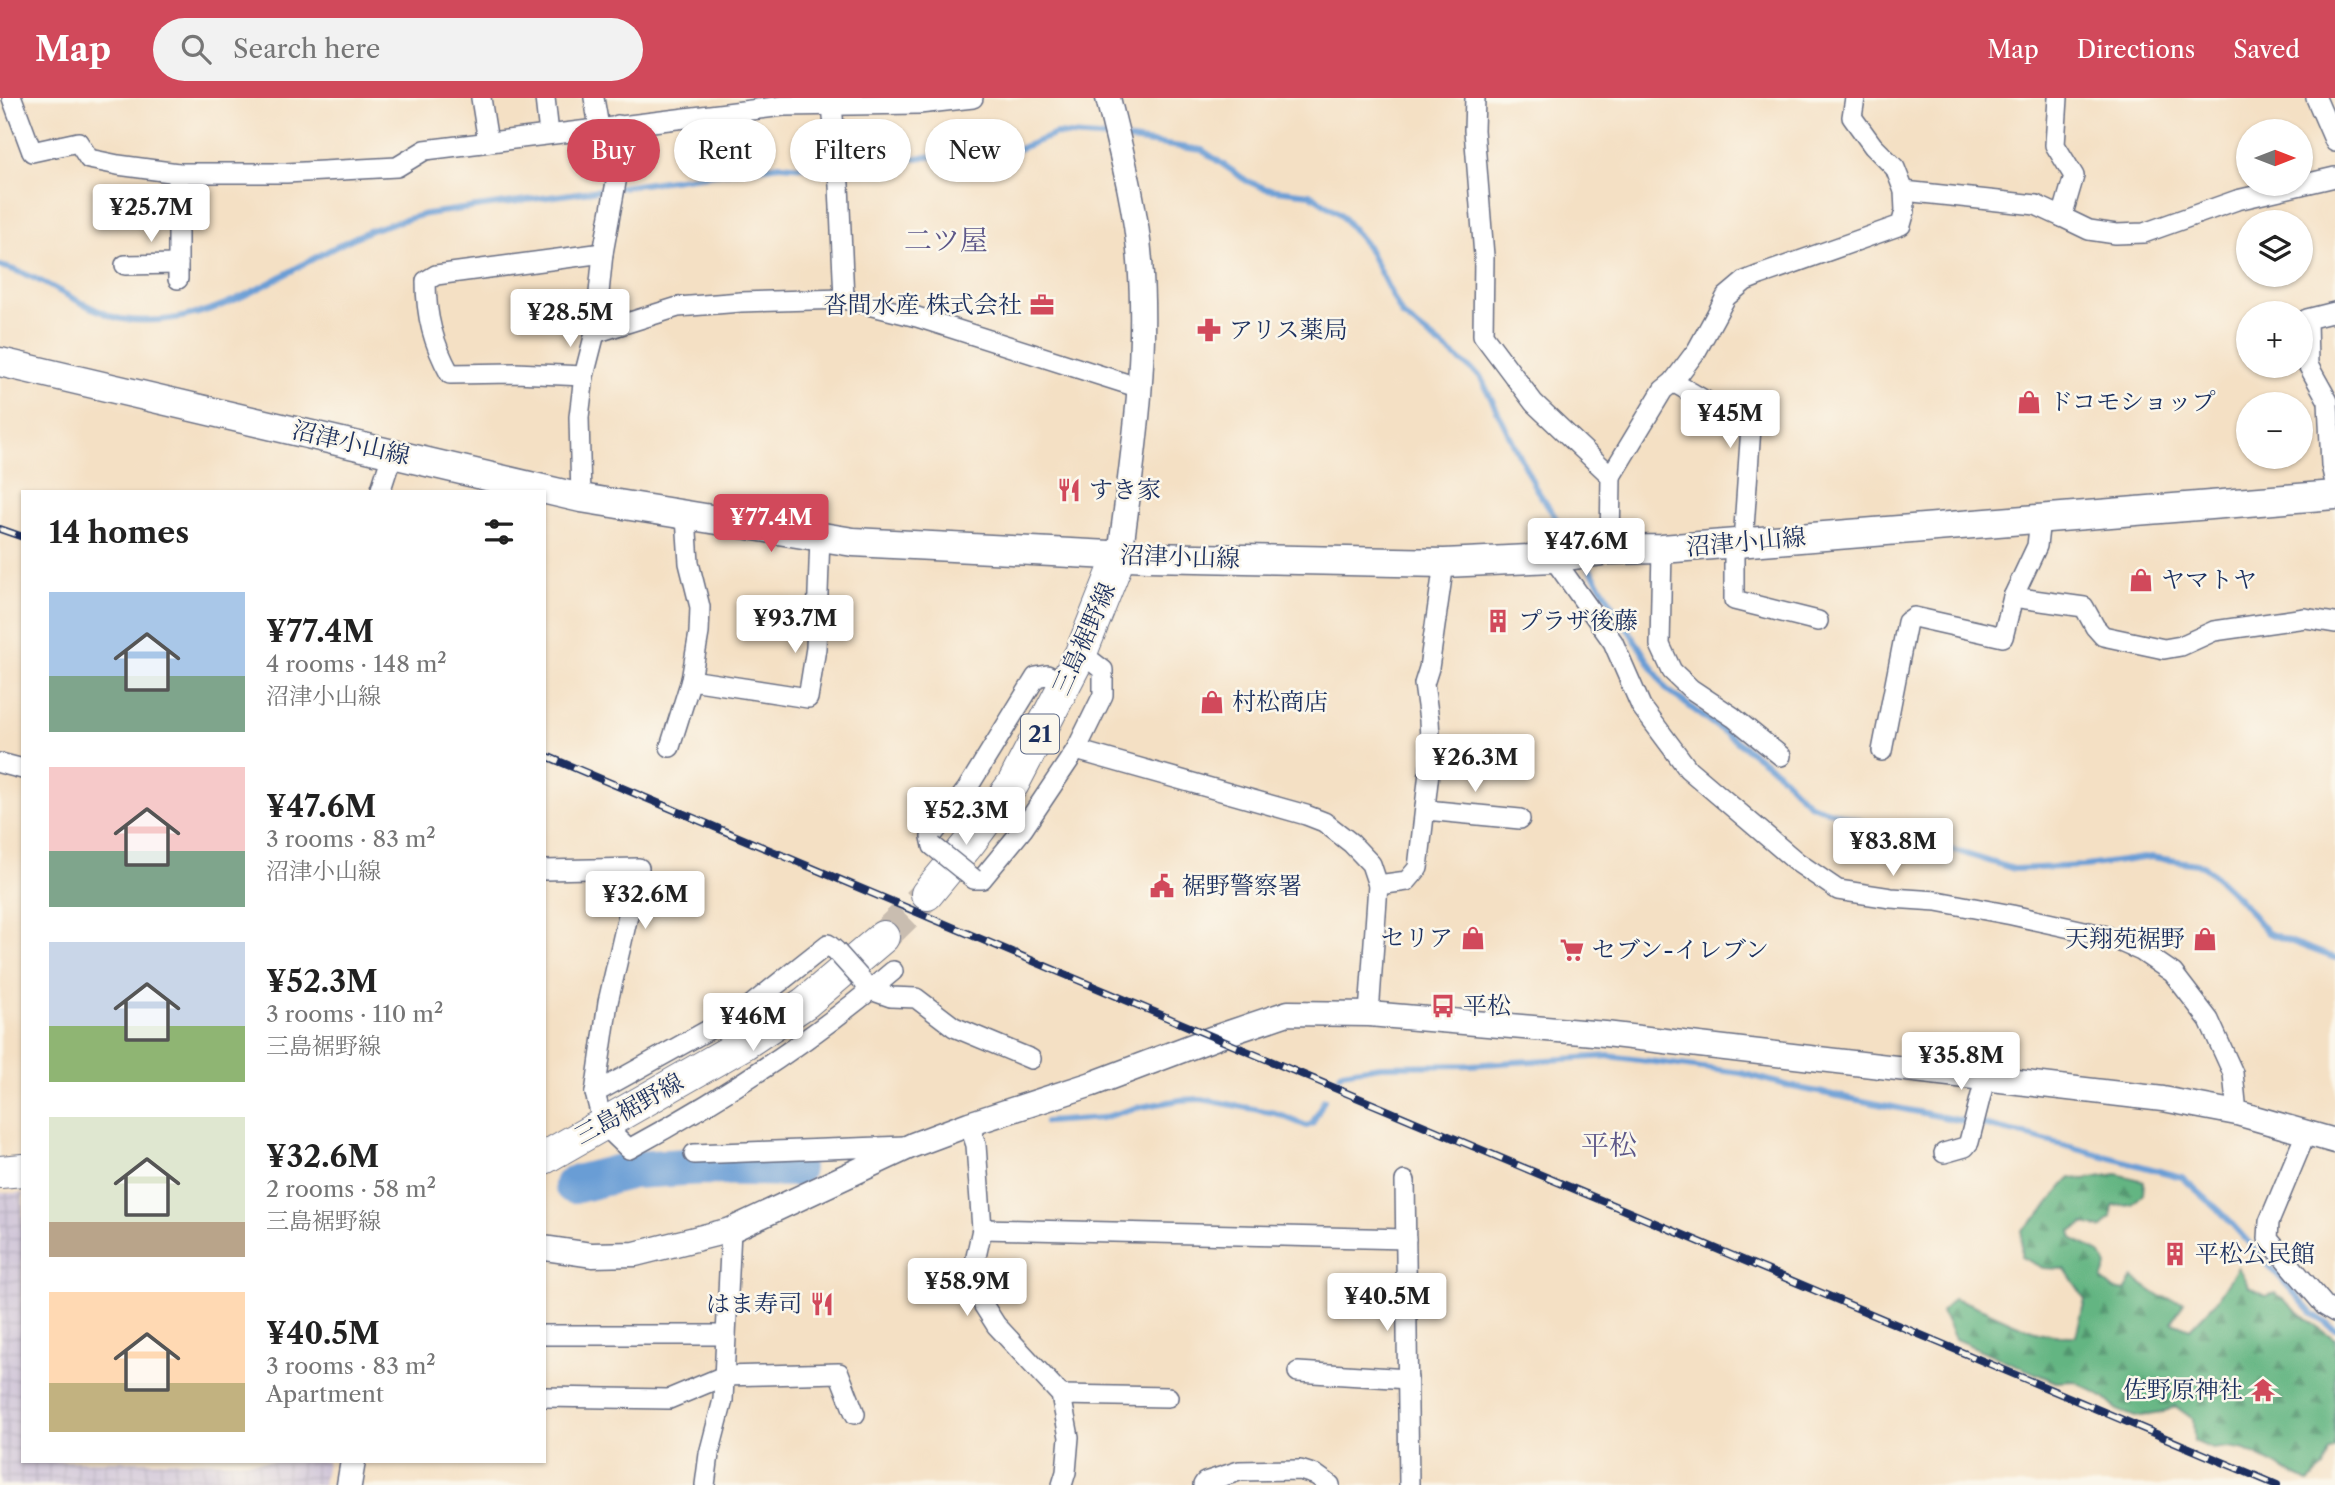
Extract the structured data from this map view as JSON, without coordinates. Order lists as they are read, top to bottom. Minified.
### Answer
{"streets":{"main road":["沼津小山線","三島裾野線","21"]},"crossings":[["沼津小山線","三島裾野線"]],"districts":["二ツ屋","平松"],"places":{"office":["沓間水産 株式会社"],"pharmacy":["アリス薬局"],"shop":["ドコモショップ","ヤマトヤ","村松商店","セリア","天翔苑裾野"],"restaurant":["すき家","はま寿司"],"building":["プラザ後藤","平松公民館"],"public building":["裾野警察署"],"supermarket":["セブン-イレブン"],"bus stop":["平松"],"temple":["佐野原神社"]},"north":"right","page":{"header":"Map","search":"Search here","nav":["Map","Directions","Saved"],"map_buttons":["+","−"],"chip":["Buy","Rent","Filters","New"],"price":["¥25.7M","¥28.5M","¥45M","¥77.4M","¥47.6M","¥93.7M","¥26.3M","¥52.3M","¥83.8M","¥32.6M","¥46M","¥35.8M","¥58.9M","¥40.5M"],"heading":"14 homes","list":[{"name":"¥77.4M","note":"4 rooms · 148 m² · 沼津小山線"},{"name":"¥47.6M","note":"3 rooms · 83 m² · 沼津小山線"},{"name":"¥52.3M","note":"3 rooms · 110 m² · 三島裾野線"},{"name":"¥32.6M","note":"2 rooms · 58 m² · 三島裾野線"},{"name":"¥40.5M","note":"3 rooms · 83 m² · Apartment"}]}}
